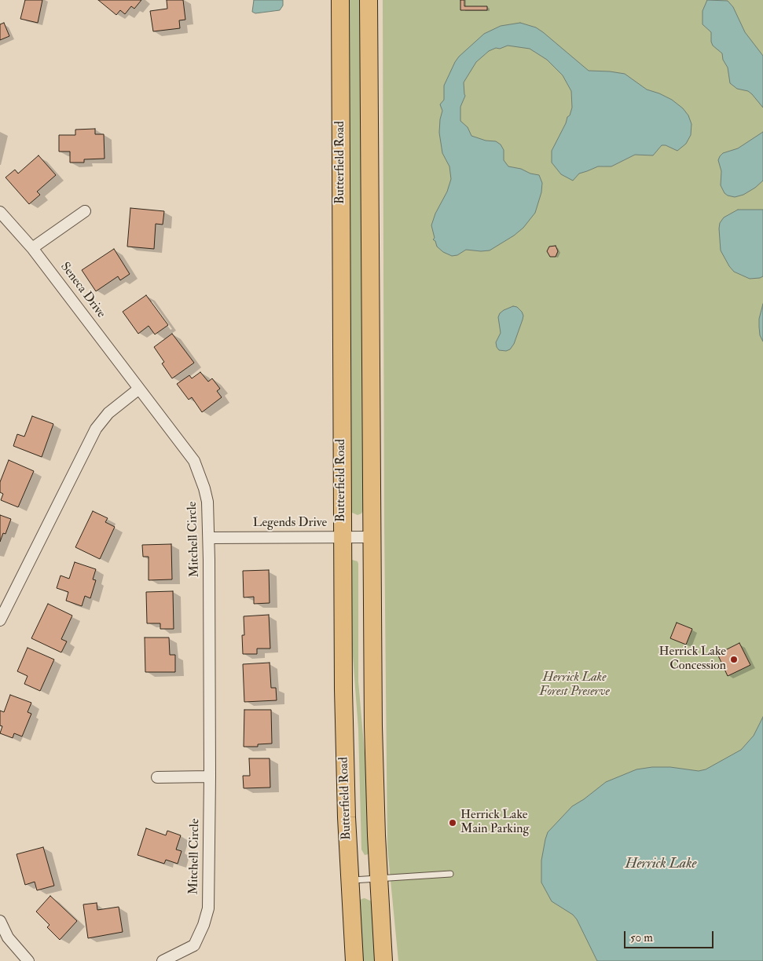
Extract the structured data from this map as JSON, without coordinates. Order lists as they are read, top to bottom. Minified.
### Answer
{"streets":{"main road":["Butterfield Road"],"street":["Seneca Drive","Legends Drive","Mitchell Circle"]},"crossings":[["Butterfield Road","Legends Drive"],["Seneca Drive","Mitchell Circle"],["Legends Drive","Mitchell Circle"]],"water":["Herrick Lake"],"parks":["Herrick Lake Forest Preserve"],"places":["Herrick Lake Concession","Herrick Lake Main Parking"],"scale_bar":"50 m"}
